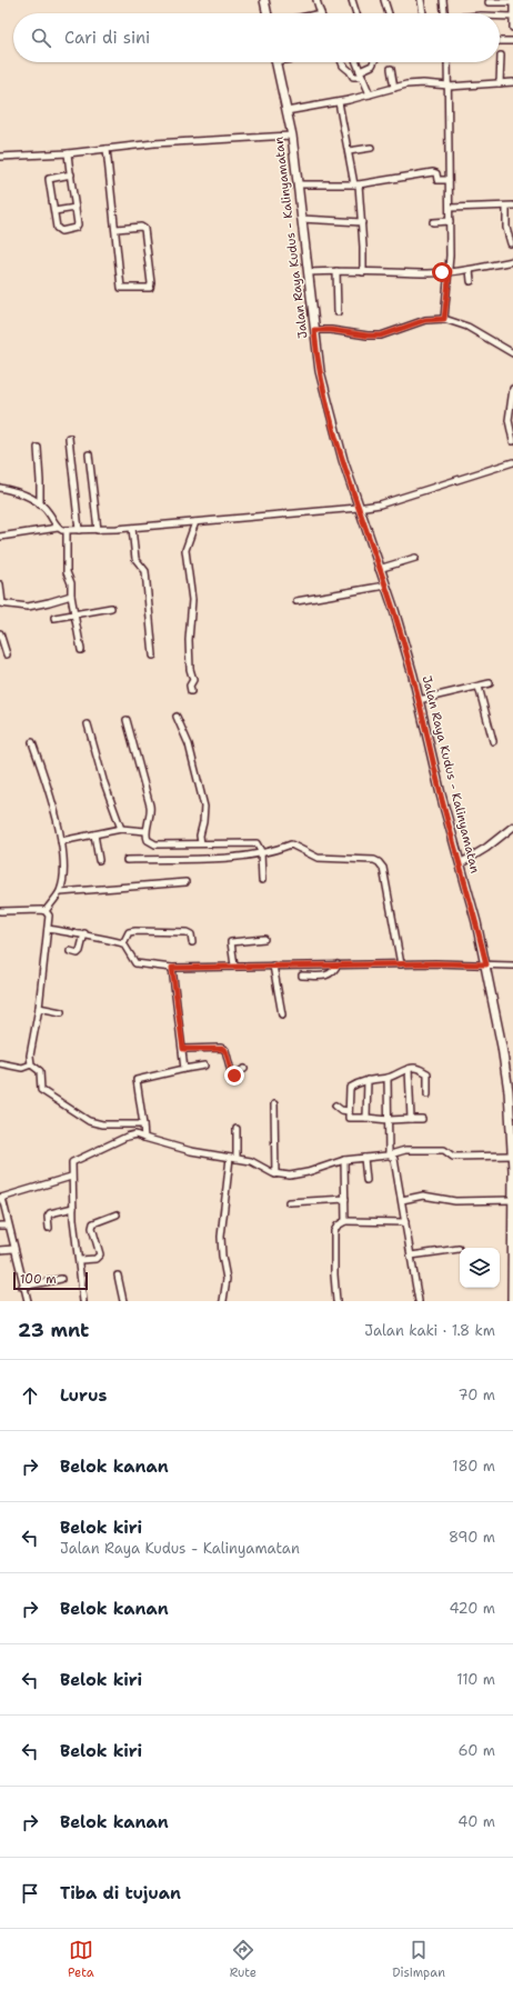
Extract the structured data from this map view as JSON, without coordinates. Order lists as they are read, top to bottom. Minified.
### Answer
{"streets":{"main road":["Jalan Raya Kudus - Kalinyamatan"]},"scale_bar":"100 m","page":{"search":"Cari di sini","scale":"100 m","heading":["23 mnt","Jalan kaki · 1.8 km"],"list":[["Lurus","70 m"],["Belok kanan","180 m"],["Belok kiri","Jalan Raya Kudus - Kalinyamatan","890 m"],["Belok kanan","420 m"],["Belok kiri","110 m"],["Belok kiri","60 m"],["Belok kanan","40 m"],"Tiba di tujuan"],"nav":["Peta","Rute","Disimpan"]}}
